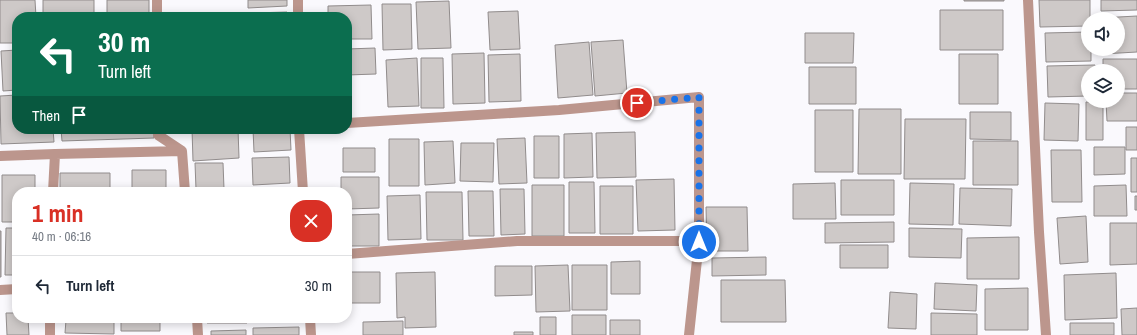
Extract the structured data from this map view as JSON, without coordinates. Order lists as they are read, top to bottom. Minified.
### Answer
{"page":{"turn":["30 m","Turn left"],"then":"Then","heading":["1 min","40 m · 06:16"],"list":[{"name":"Turn left","value":"30 m"}]}}
